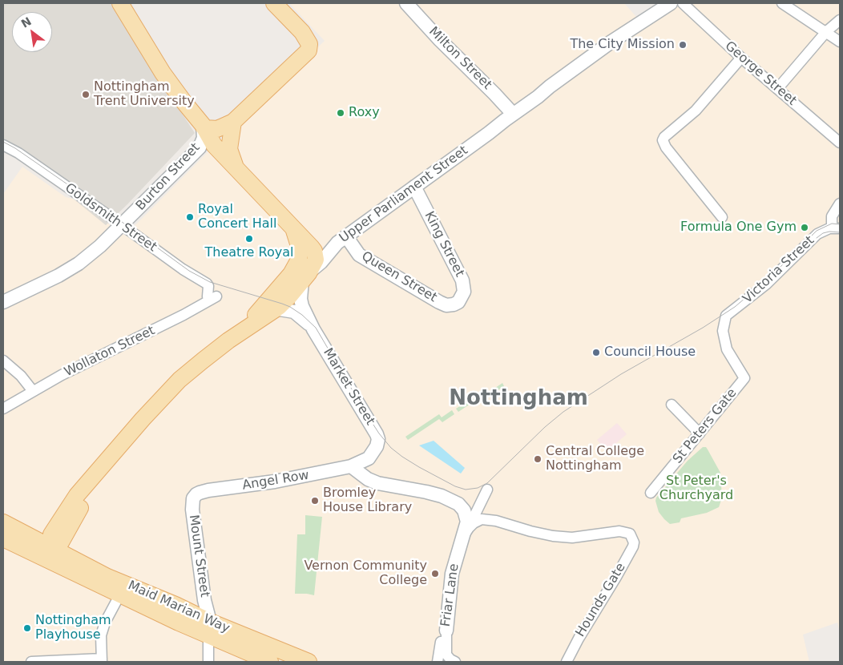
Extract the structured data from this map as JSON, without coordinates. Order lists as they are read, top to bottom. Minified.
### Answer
{"streets":{"main road":["Upper Parliament Street","Maid Marian Way"],"street":["Milton Street","George Street","Burton Street","Goldsmith Street","King Street","Victoria Street","Queen Street","Wollaton Street","Market Street","St Peters Gate","Angel Row","Mount Street","Friar Lane","Hounds Gate"]},"crossings":[["Milton Street","Upper Parliament Street"],["Burton Street","Goldsmith Street"],["Upper Parliament Street","King Street"],["Upper Parliament Street","Queen Street"],["Upper Parliament Street","Market Street"],["Upper Parliament Street","Maid Marian Way"],["Goldsmith Street","Wollaton Street"],["King Street","Queen Street"],["Victoria Street","St Peters Gate"],["Market Street","Angel Row"],["Angel Row","Mount Street"],["Angel Row","Friar Lane"],["Mount Street","Maid Marian Way"]],"districts":["Nottingham"],"parks":["St Peter's Churchyard"],"places":["The City Mission","Nottingham Trent University","Roxy","Royal Concert Hall","Formula One Gym","Theatre Royal","Council House","Central College Nottingham","Bromley House Library","Vernon Community College","Nottingham Playhouse"],"north":"top left"}
